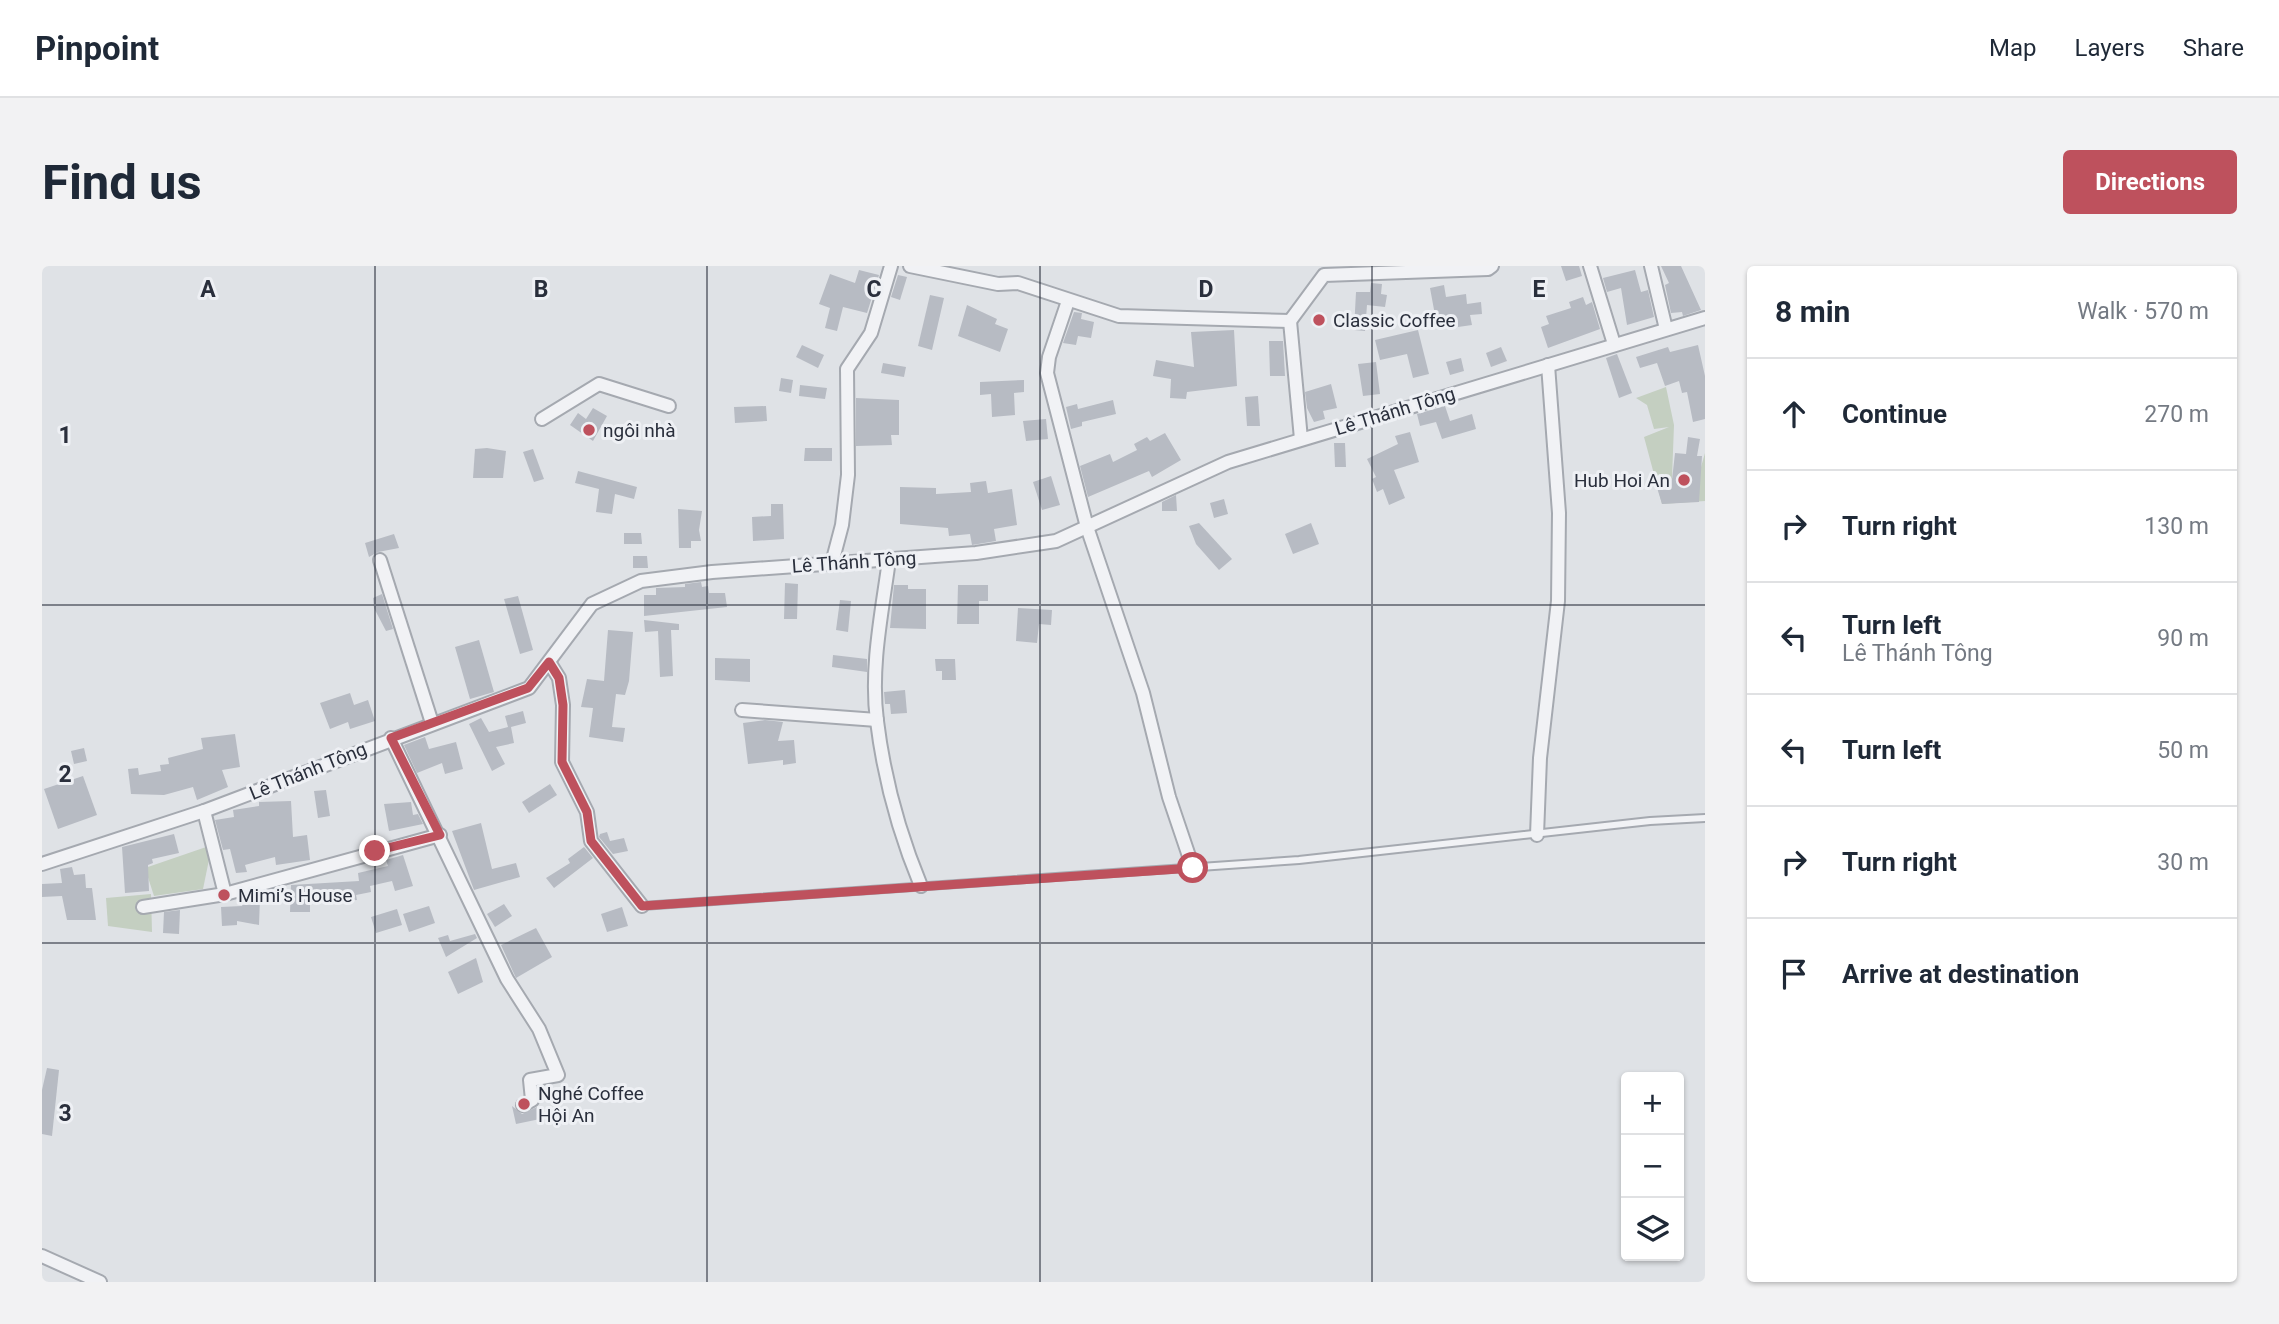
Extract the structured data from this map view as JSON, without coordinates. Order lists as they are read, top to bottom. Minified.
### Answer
{"streets":{"street":["Lê Thánh Tông"]},"places":["Classic Coffee","ngôi nhà","Hub Hoi An","Mimi’s House","Nghé Coffee Hội An"],"page":{"header":"Pinpoint","nav":["Map","Layers","Share"],"buttons":"Directions","title":"Find us","heading":["8 min","Walk · 570 m"],"list":[["Continue","270 m"],["Turn right","130 m"],["Turn left","Lê Thánh Tông","90 m"],["Turn left","50 m"],["Turn right","30 m"],"Arrive at destination"],"map_buttons":["+","−"]},"grid":{"columns":["A","B","C","D","E"],"rows":["1","2","3"]}}
